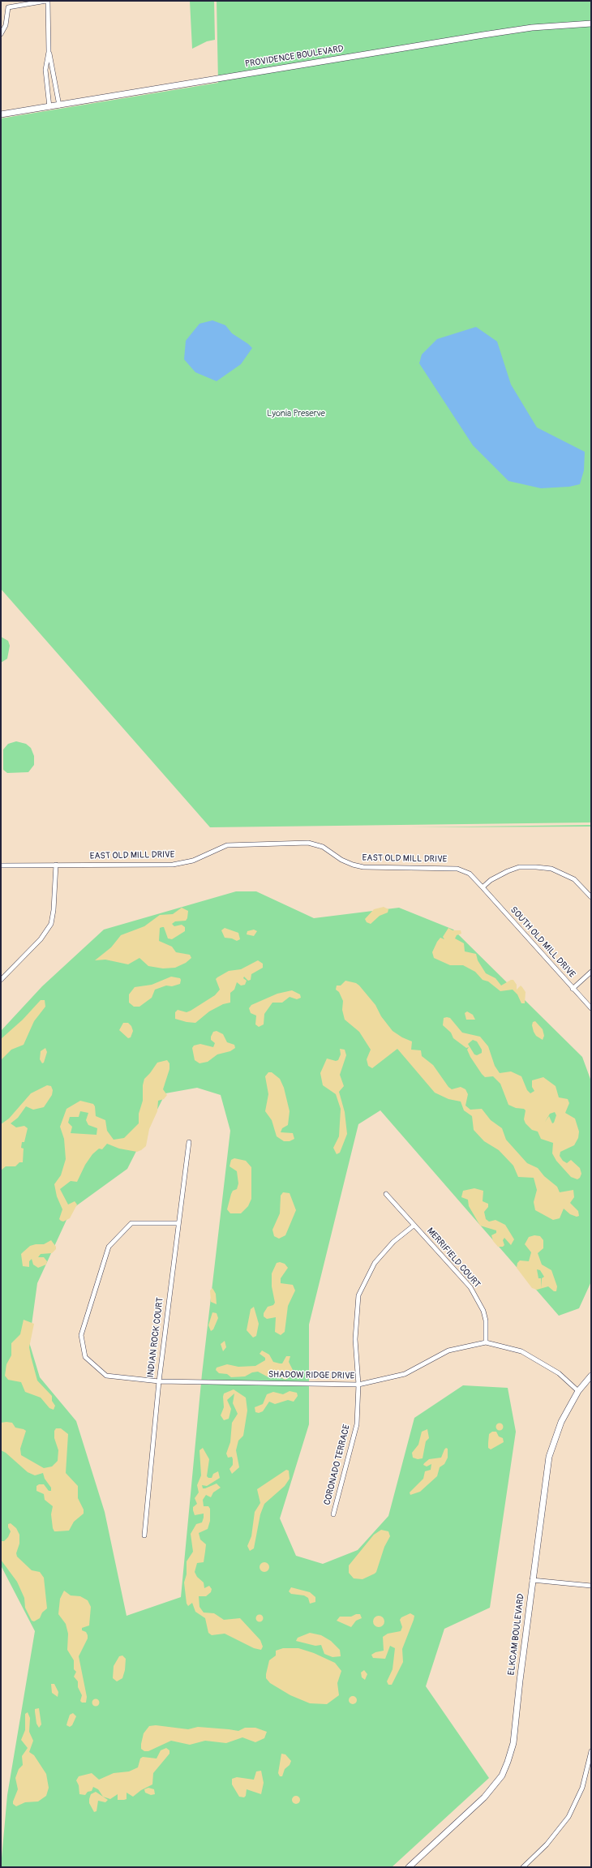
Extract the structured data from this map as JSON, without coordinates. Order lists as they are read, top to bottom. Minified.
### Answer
{"streets":{"main road":["PROVIDENCE BOULEVARD","ELKCAM BOULEVARD"],"street":["EAST OLD MILL DRIVE","SOUTH OLD MILL DRIVE","MERRIFIELD COURT","INDIAN ROCK COURT","SHADOW RIDGE DRIVE","CORONADO TERRACE"]},"crossings":[["EAST OLD MILL DRIVE","SOUTH OLD MILL DRIVE"],["MERRIFIELD COURT","SHADOW RIDGE DRIVE"],["MERRIFIELD COURT","CORONADO TERRACE"],["INDIAN ROCK COURT","SHADOW RIDGE DRIVE"],["SHADOW RIDGE DRIVE","CORONADO TERRACE"],["SHADOW RIDGE DRIVE","ELKCAM BOULEVARD"]],"parks":["Lyonia Preserve"]}
